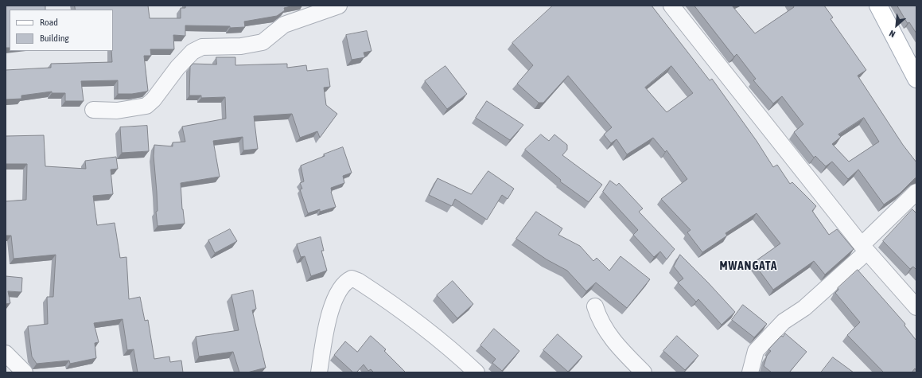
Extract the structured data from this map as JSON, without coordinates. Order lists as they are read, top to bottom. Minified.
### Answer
{"districts":["MWANGATA"],"legend":["Road","Building"],"north":"bottom left"}
